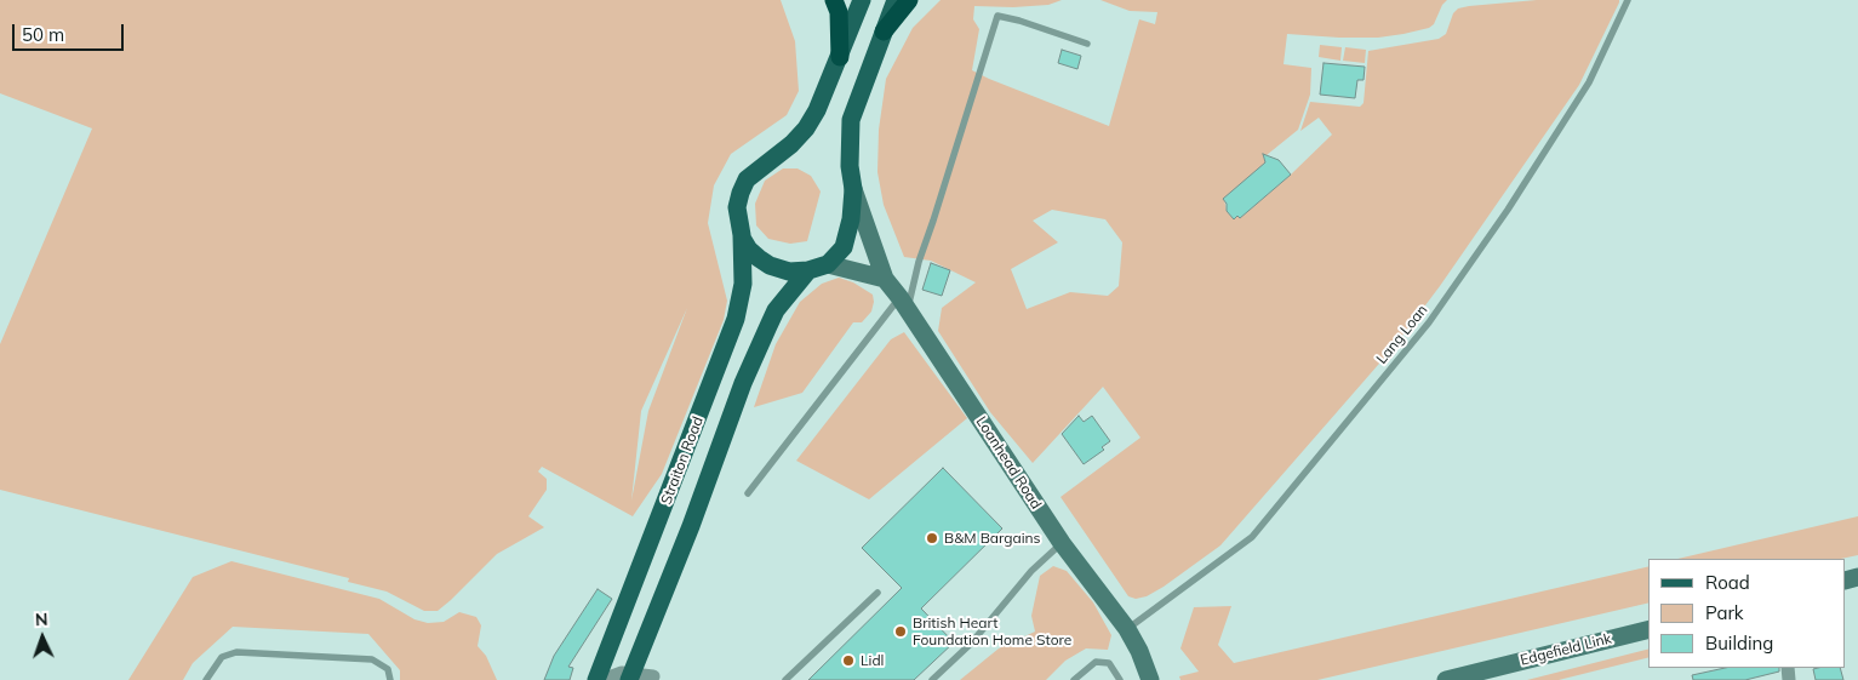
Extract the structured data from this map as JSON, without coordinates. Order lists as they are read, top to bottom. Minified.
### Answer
{"streets":{"main road":["Straiton Road","Loanhead Road","Edgefield Link"],"lane":["Lang Loan"]},"crossings":[["Lang Loan","Loanhead Road"]],"places":["B&M Bargains","British Heart Foundation Home Store","Lidl"],"legend":["Road","Park","Building"],"scale_bar":"50 m","north":"top"}
